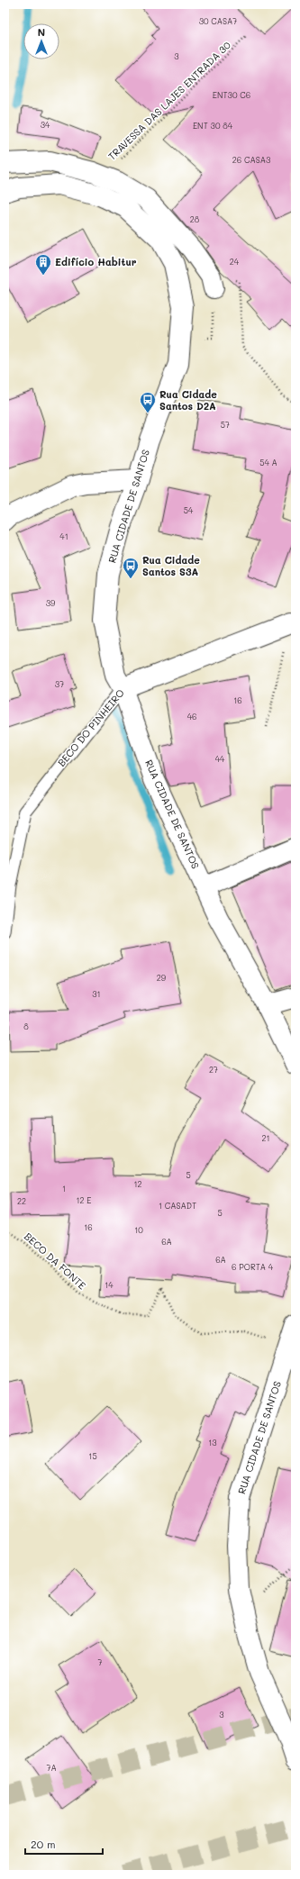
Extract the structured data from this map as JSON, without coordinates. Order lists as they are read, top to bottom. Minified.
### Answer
{"streets":{"street":["RUA CIDADE DE SANTOS","BECO DO PINHEIRO"],"path":["TRAVESSA DAS LAJES ENTRADA 30","BECO DA FONTE"]},"crossings":[["RUA CIDADE DE SANTOS","BECO DO PINHEIRO"]],"places":{"building":["Edifício Habitur"],"bus stop":["Rua Cidade Santos D2A","Rua Cidade Santos S3A"]},"house_numbers":["30 CASA7","3","ENT30 C6","34","ENT 30 84","26 CASA3","28","24","57","54 A","54","41","39","37","16","46","44","29","31","8","27","21","5","12","1","12 E","22","1 CASADT","5","16","10","6A","6A","6 PORTA 4","14","13","15","7","3","7A"],"scale_bar":"20 m","north":"top"}
